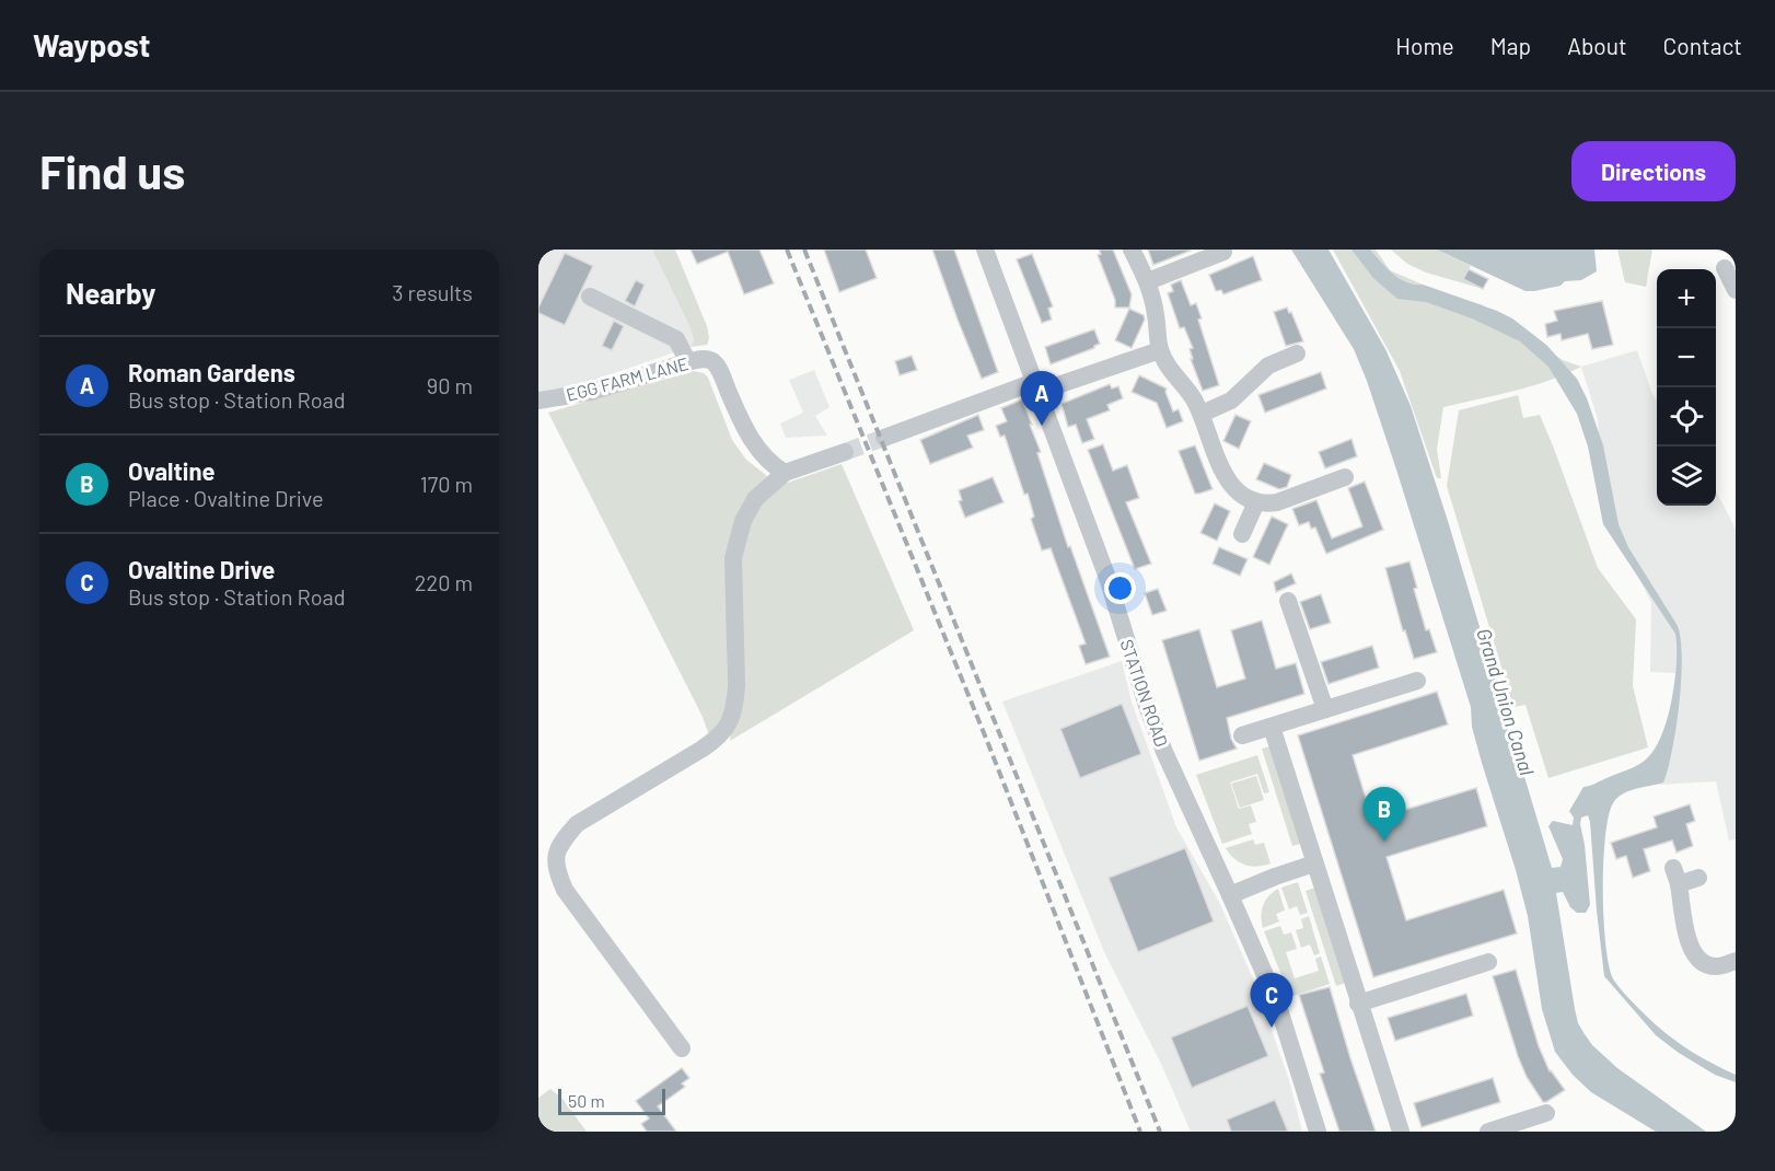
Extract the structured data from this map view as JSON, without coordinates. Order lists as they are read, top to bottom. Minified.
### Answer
{"streets":{"street":["EGG FARM LANE","STATION ROAD"]},"water":["Grand Union Canal"],"scale_bar":"50 m","page":{"header":"Waypost","nav":["Home","Map","About","Contact"],"buttons":"Directions","title":"Find us","heading":["Nearby","3 results"],"map_buttons":["+","−"],"list":[{"mark":"A","name":"Roman Gardens","note":"Bus stop · Station Road","value":"90 m"},{"mark":"B","name":"Ovaltine","note":"Place · Ovaltine Drive","value":"170 m"},{"mark":"C","name":"Ovaltine Drive","note":"Bus stop · Station Road","value":"220 m"}],"pins":["A","B","C"],"scale":"50 m"}}
